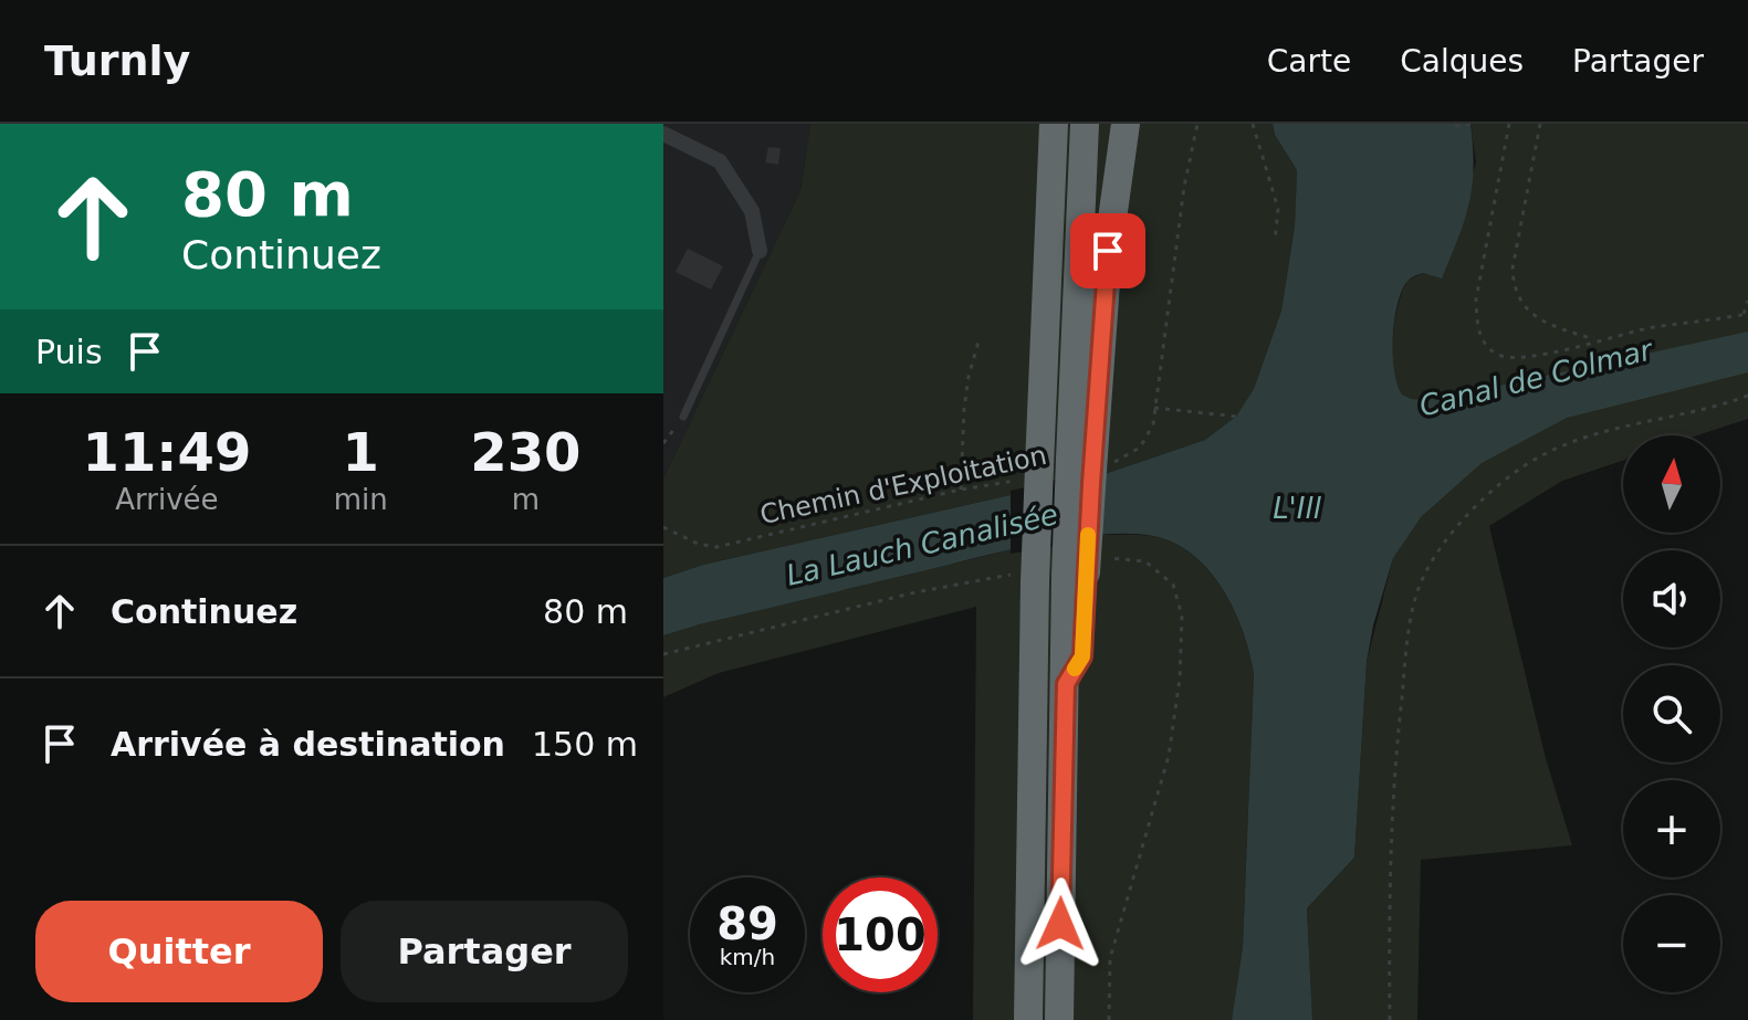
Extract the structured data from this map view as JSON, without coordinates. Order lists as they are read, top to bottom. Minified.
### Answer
{"streets":{"path":["Chemin d'Exploitation"]},"water":["Canal de Colmar","L'Ill","La Lauch Canalisée"],"north":"top","page":{"header":"Turnly","nav":["Carte","Calques","Partager"],"turn":["80 m","Continuez"],"then":"Puis","eta":["11:49","Arrivée","1","min","230","m"],"map_buttons":["+","−"],"list":[{"name":"Continuez","value":"80 m"},{"name":"Arrivée à destination","value":"150 m"}],"speed":"89 km/h","limit":"100","buttons":["Quitter","Partager"]}}
